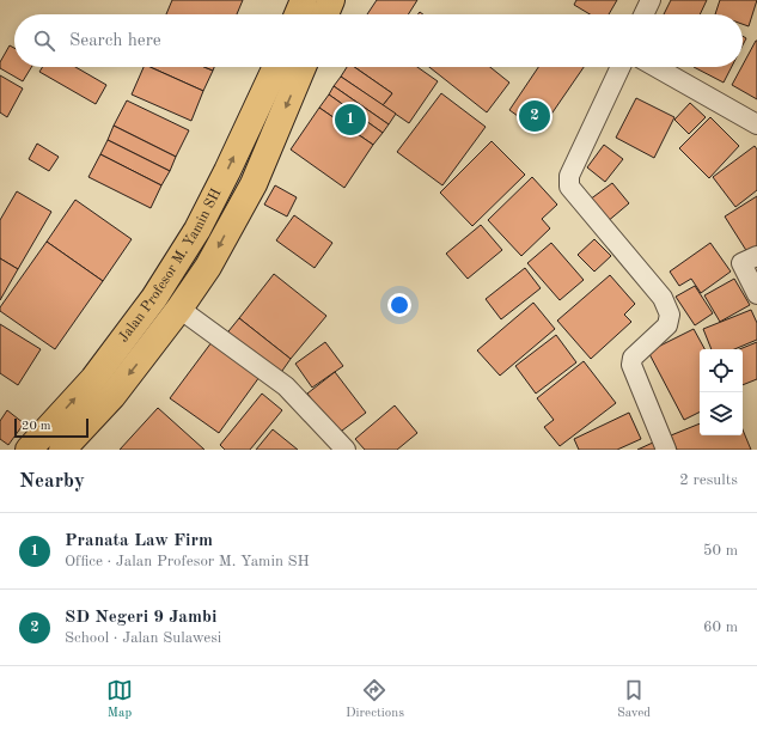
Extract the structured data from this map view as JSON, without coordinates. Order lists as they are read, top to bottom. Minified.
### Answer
{"streets":{"highway":["Jalan Profesor M. Yamin SH"]},"scale_bar":"20 m","page":{"search":"Search here","pins":["2","1"],"scale":"20 m","heading":["Nearby","2 results"],"list":[{"mark":"1","name":"Pranata Law Firm","note":"Office · Jalan Profesor M. Yamin SH","value":"50 m"},{"mark":"2","name":"SD Negeri 9 Jambi","note":"School · Jalan Sulawesi","value":"60 m"}],"nav":["Map","Directions","Saved"]}}
